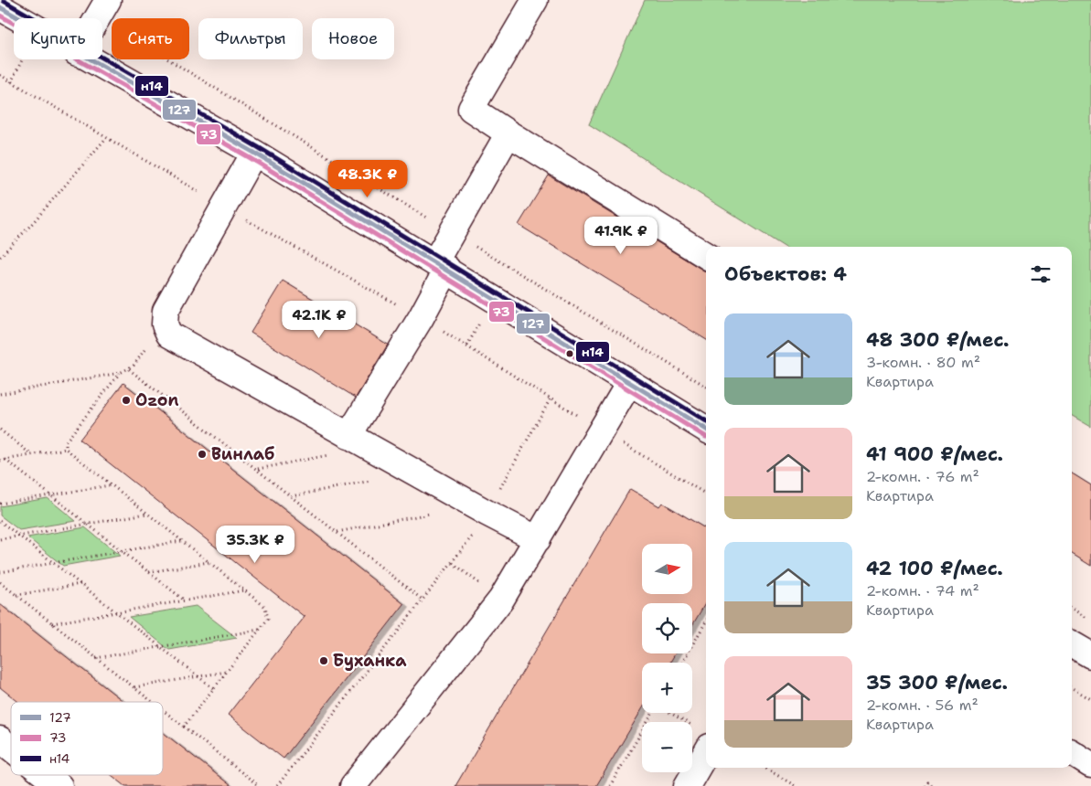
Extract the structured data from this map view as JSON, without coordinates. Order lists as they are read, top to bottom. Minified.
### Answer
{"places":["Ozon","Винлаб","Буханка"],"lines":["transit line н14","transit line 127","transit line 73"],"legend":["127","73","н14"],"north":"right","page":{"chip":["Купить","Снять","Фильтры","Новое"],"price":["48.3K ₽","41.9K ₽","42.1K ₽","35.3K ₽"],"heading":"Объектов: 4","list":[{"name":"48 300 ₽/мес.","note":"3-комн. · 80 m² · Квартира"},{"name":"41 900 ₽/мес.","note":"2-комн. · 76 m² · Квартира"},{"name":"42 100 ₽/мес.","note":"2-комн. · 74 m² · Квартира"},{"name":"35 300 ₽/мес.","note":"2-комн. · 56 m² · Квартира"}],"map_buttons":["+","−"]}}
